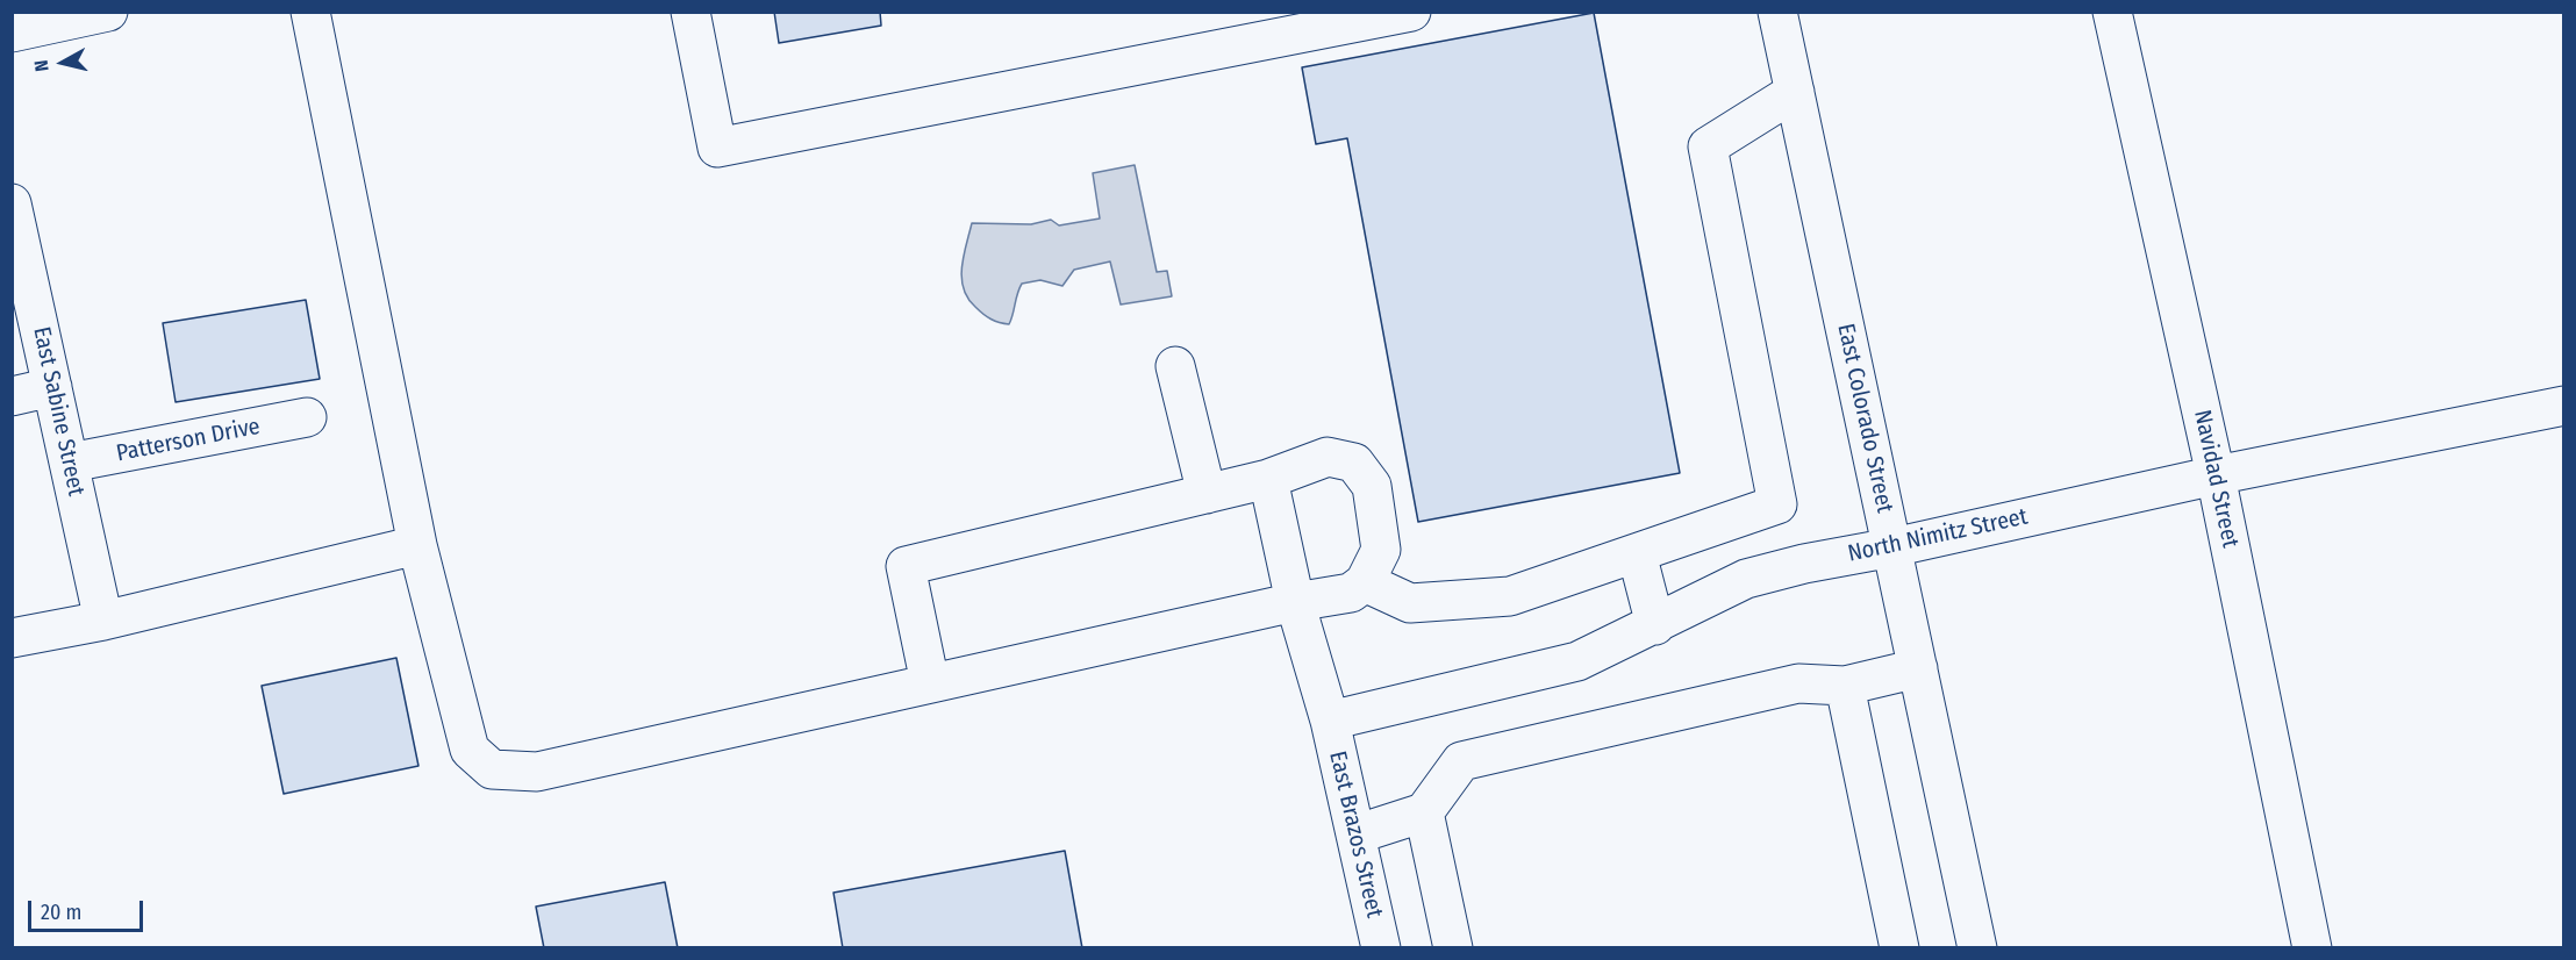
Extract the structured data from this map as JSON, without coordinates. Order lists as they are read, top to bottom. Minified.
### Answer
{"streets":{"street":["East Sabine Street","East Colorado Street","Patterson Drive","Navidad Street","North Nimitz Street","East Brazos Street"]},"crossings":[["East Sabine Street","Patterson Drive"],["East Colorado Street","North Nimitz Street"],["Navidad Street","North Nimitz Street"],["North Nimitz Street","East Brazos Street"]],"scale_bar":"20 m","north":"left"}
